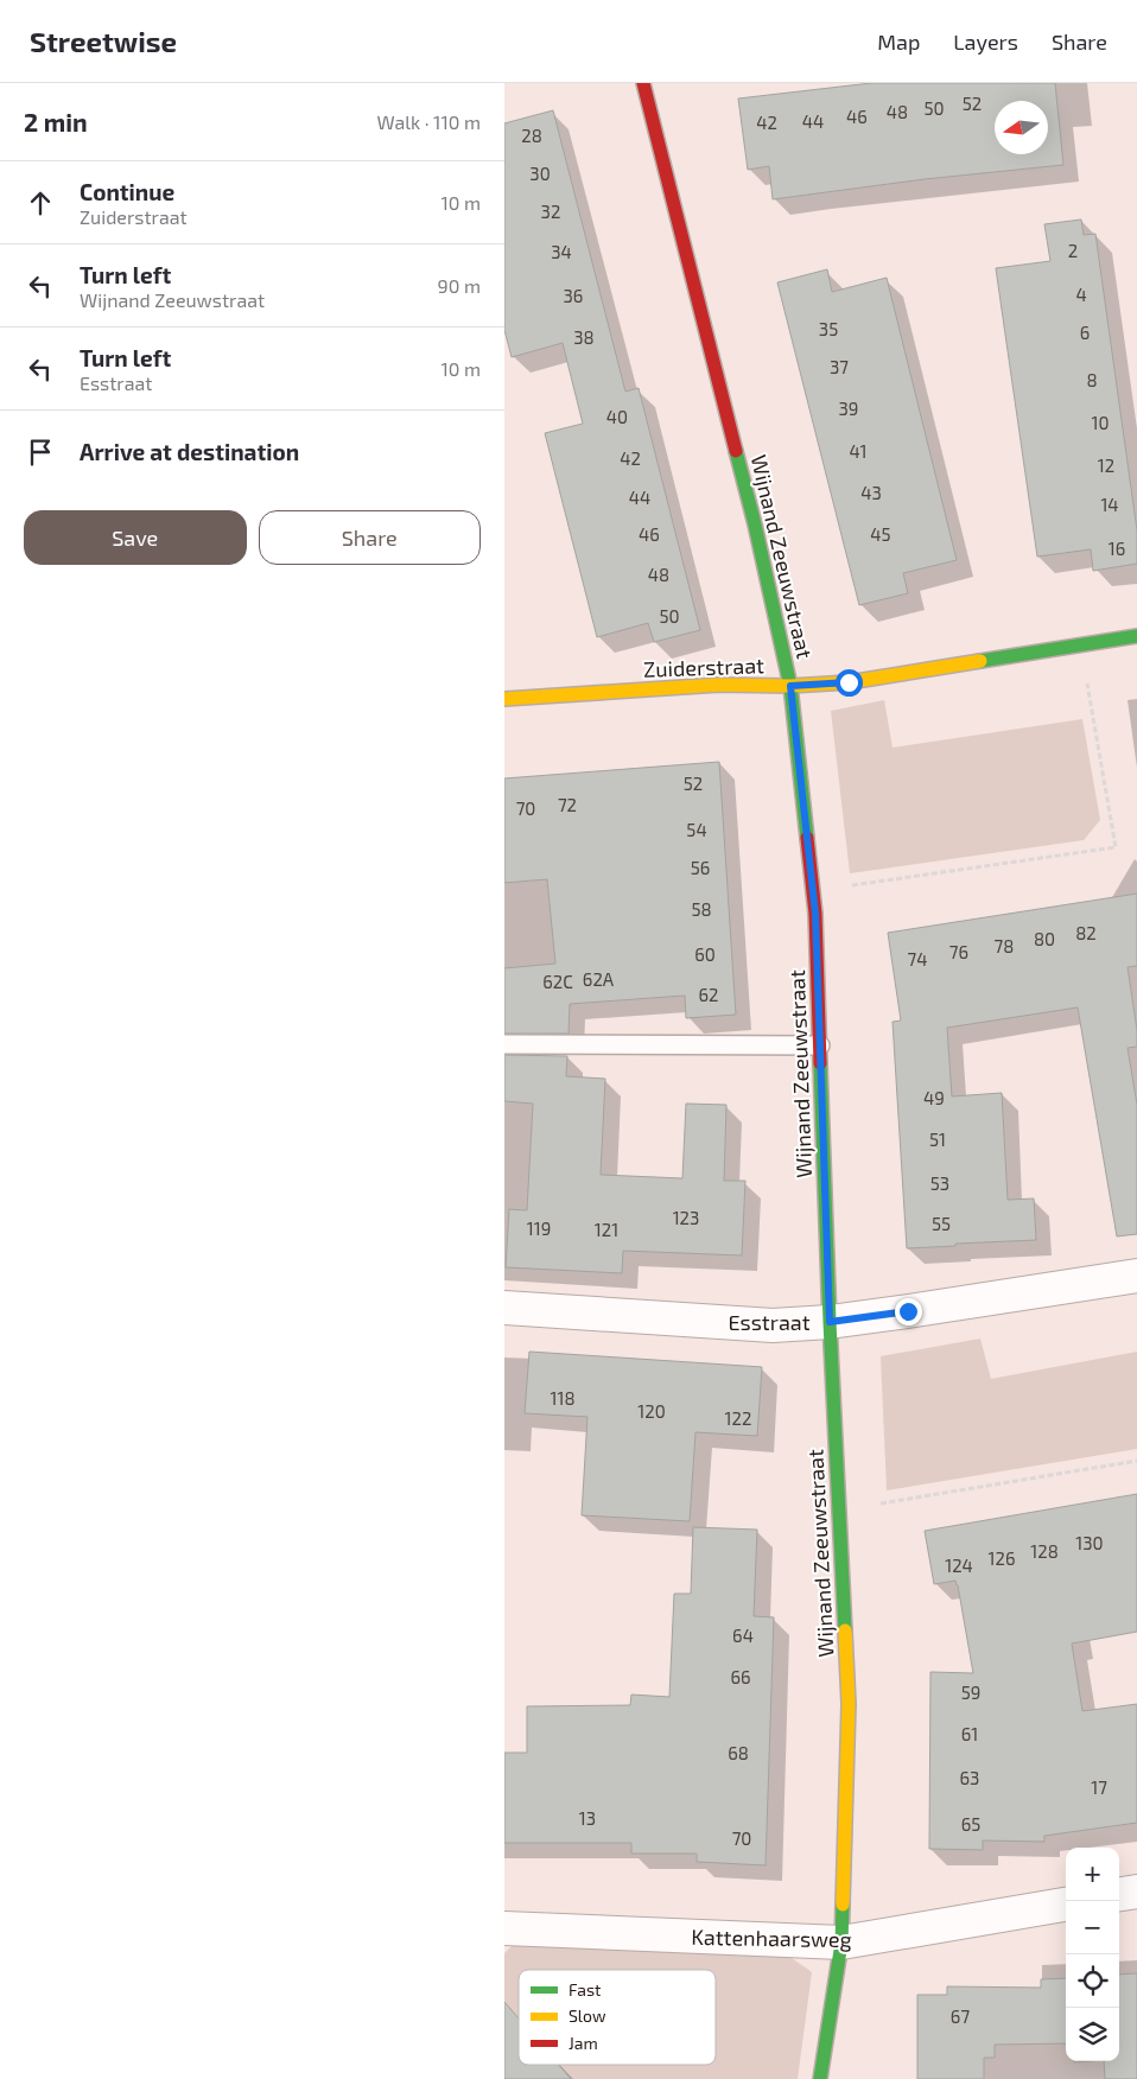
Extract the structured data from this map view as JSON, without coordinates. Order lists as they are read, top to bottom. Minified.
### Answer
{"streets":{"main road":["Wijnand Zeeuwstraat","Zuiderstraat"],"street":["Esstraat","Kattenhaarsweg"]},"crossings":[["Wijnand Zeeuwstraat","Zuiderstraat"],["Wijnand Zeeuwstraat","Esstraat"],["Wijnand Zeeuwstraat","Kattenhaarsweg"]],"house_numbers":["52","50","48","46","44","42","28","30","32","2","34","4","36","35","6","38","37","8","39","40","10","41","42","12","43","44","14","46","45","16","48","50","52","72","70","54","56","58","82","80","78","76","60","74","62A","62C","62","49","51","53","123","55","119","121","118","120","122","130","128","126","124","64","66","59","61","68","63","17","13","65","70","67"],"legend":["Fast","Slow","Jam"],"north":"left","page":{"header":"Streetwise","nav":["Map","Layers","Share"],"heading":["2 min","Walk · 110 m"],"list":[["Continue","Zuiderstraat","10 m"],["Turn left","Wijnand Zeeuwstraat","90 m"],["Turn left","Esstraat","10 m"],"Arrive at destination"],"buttons":["Save","Share"],"map_buttons":["+","−"]}}
